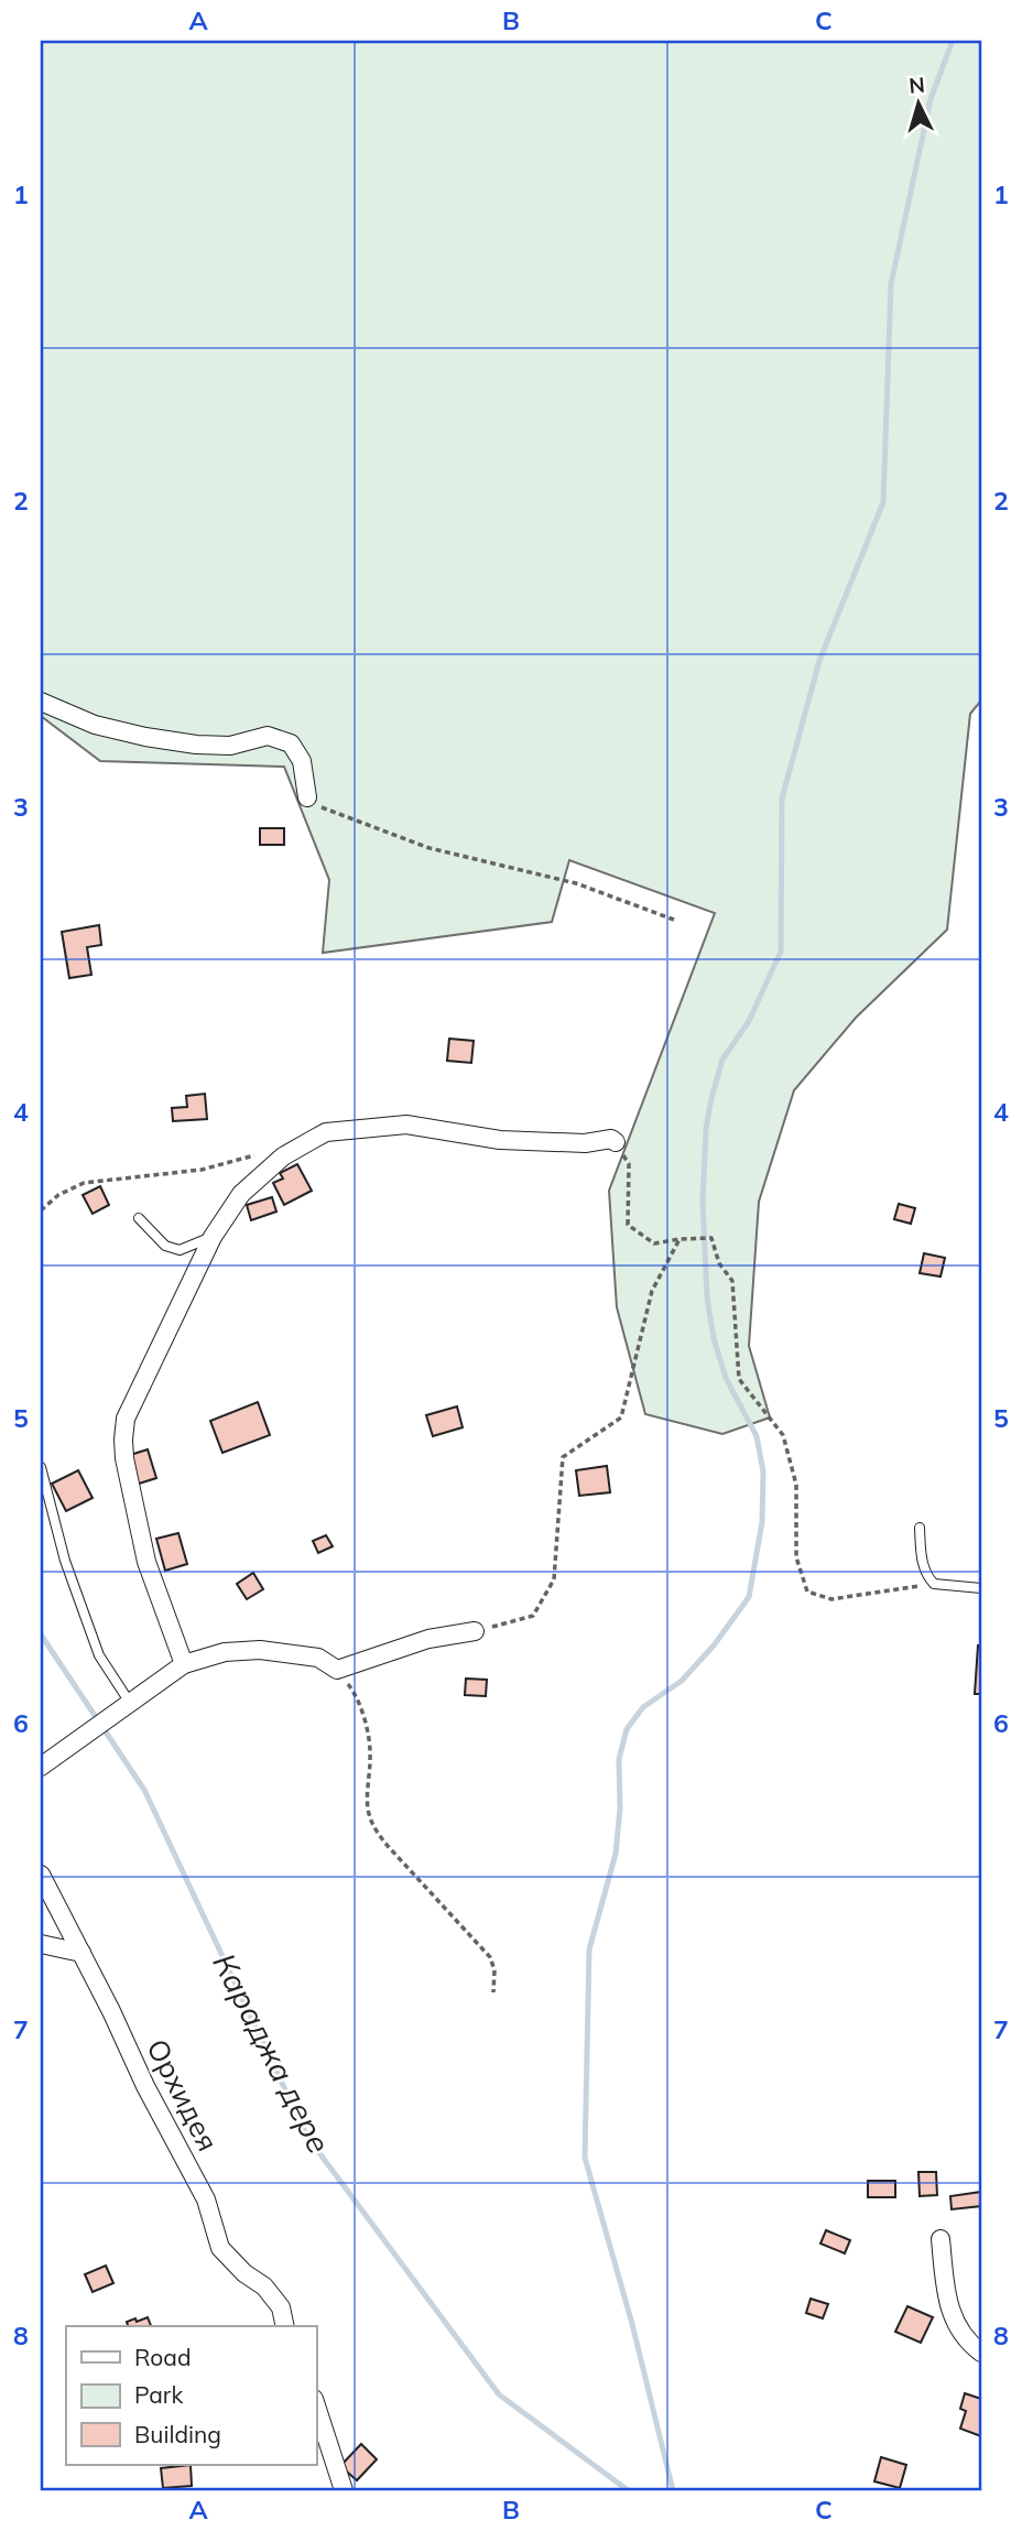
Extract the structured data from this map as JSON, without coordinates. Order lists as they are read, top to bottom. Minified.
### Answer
{"streets":{"street":["Орхидея"]},"water":["Караджа дере"],"legend":["Road","Park","Building"],"north":"top","grid":{"columns":["A","B","C"],"rows":["1","2","3","4","5","6","7","8"]}}
